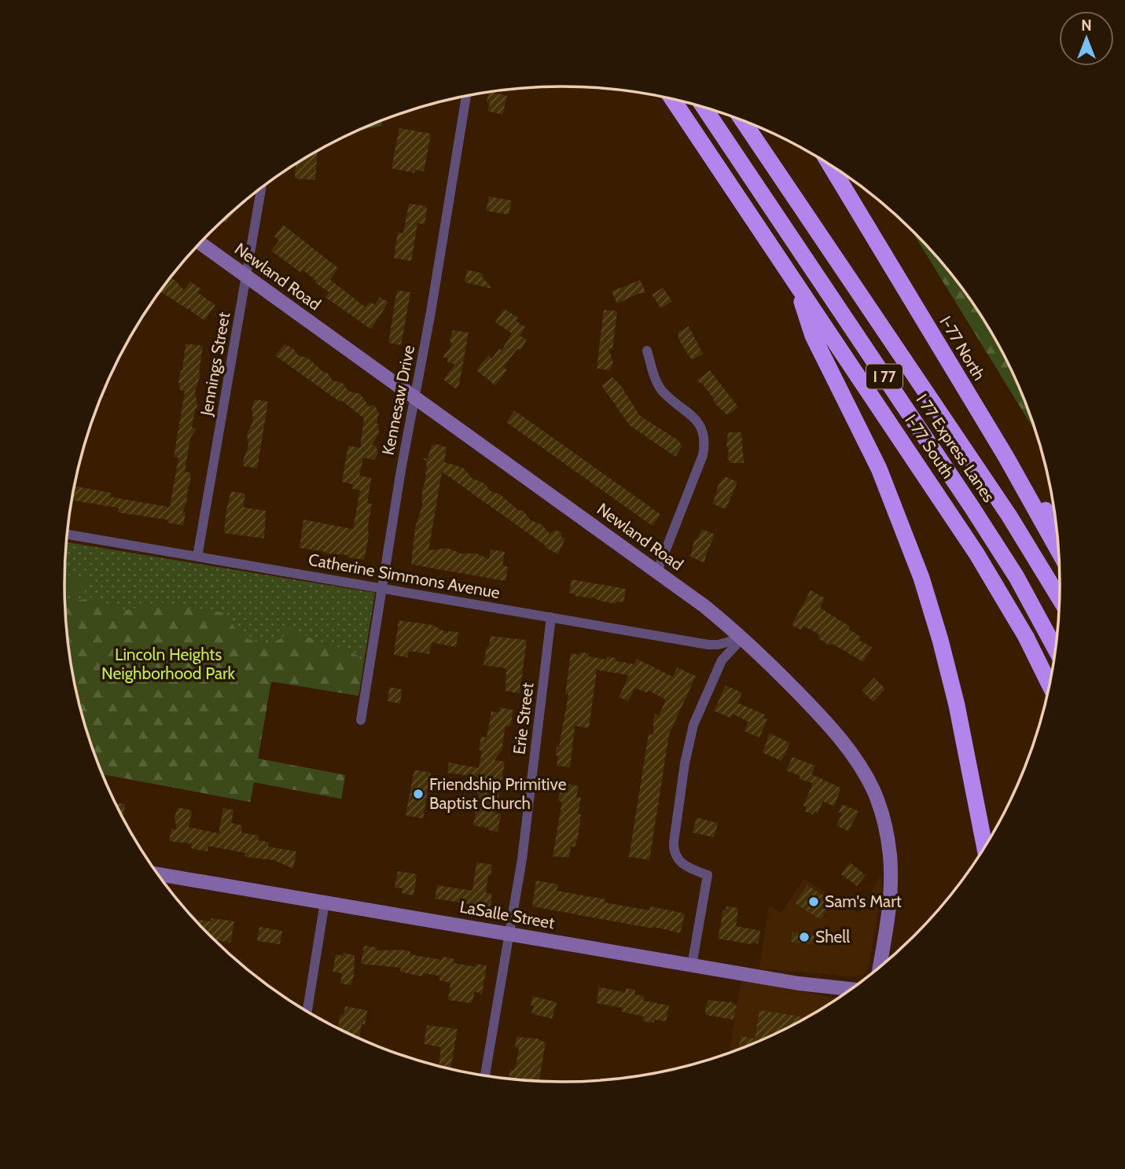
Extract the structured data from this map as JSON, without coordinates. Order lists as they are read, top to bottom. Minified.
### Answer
{"streets":{"highway":["I-77 North","I 77","I-77 South","I 77 Express Lanes"],"street":["Newland Road","Jennings Street","Kennesaw Drive","Catherine Simmons Avenue","Erie Street","LaSalle Street"]},"crossings":[["Newland Road","Jennings Street"],["Newland Road","Kennesaw Drive"],["Newland Road","Catherine Simmons Avenue"],["Jennings Street","Catherine Simmons Avenue"],["Kennesaw Drive","Catherine Simmons Avenue"],["Catherine Simmons Avenue","Erie Street"],["Erie Street","LaSalle Street"]],"parks":["Lincoln Heights Neighborhood Park"],"places":["Friendship Primitive Baptist Church","Sam's Mart","Shell"],"north":"top"}
